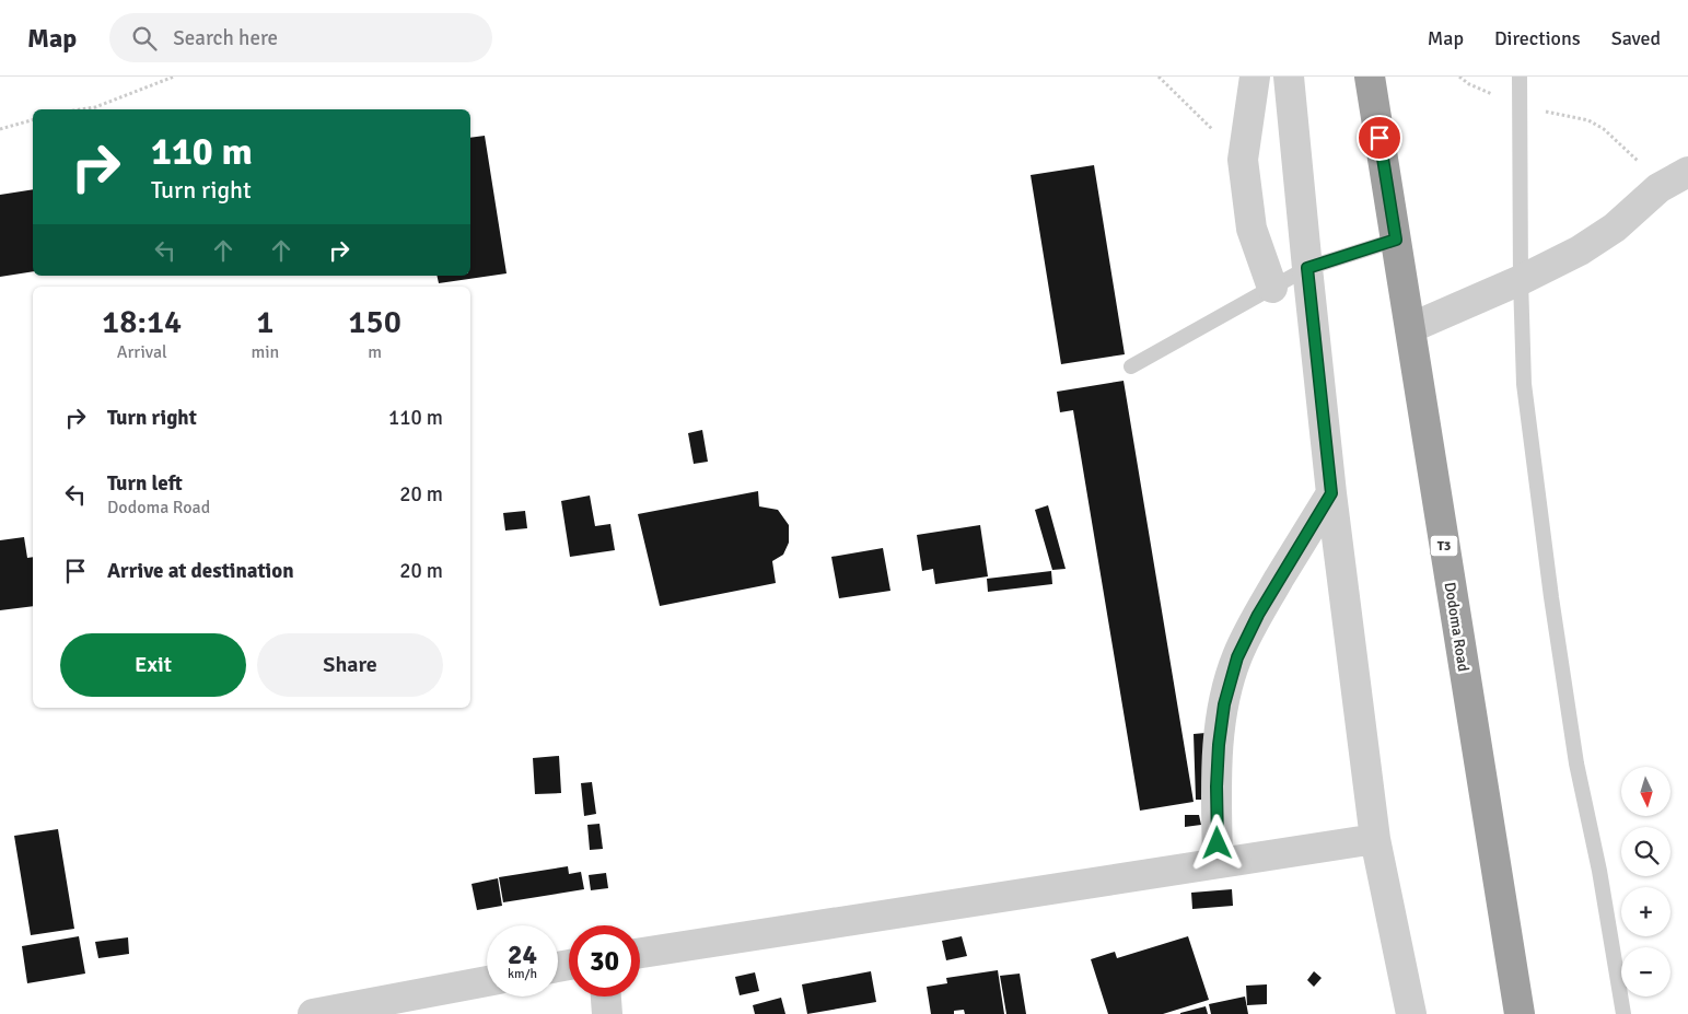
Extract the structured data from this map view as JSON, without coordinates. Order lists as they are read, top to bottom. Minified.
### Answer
{"streets":{"highway":["T3","Dodoma Road"]},"north":"bottom","page":{"header":"Map","search":"Search here","nav":["Map","Directions","Saved"],"turn":["110 m","Turn right"],"eta":["18:14","Arrival","1","min","150","m"],"list":[{"name":"Turn right","value":"110 m"},{"name":"Turn left","note":"Dodoma Road","value":"20 m"},{"name":"Arrive at destination","value":"20 m"}],"buttons":["Exit","Share"],"map_buttons":["+","−"],"speed":"24 km/h","limit":"30"}}
